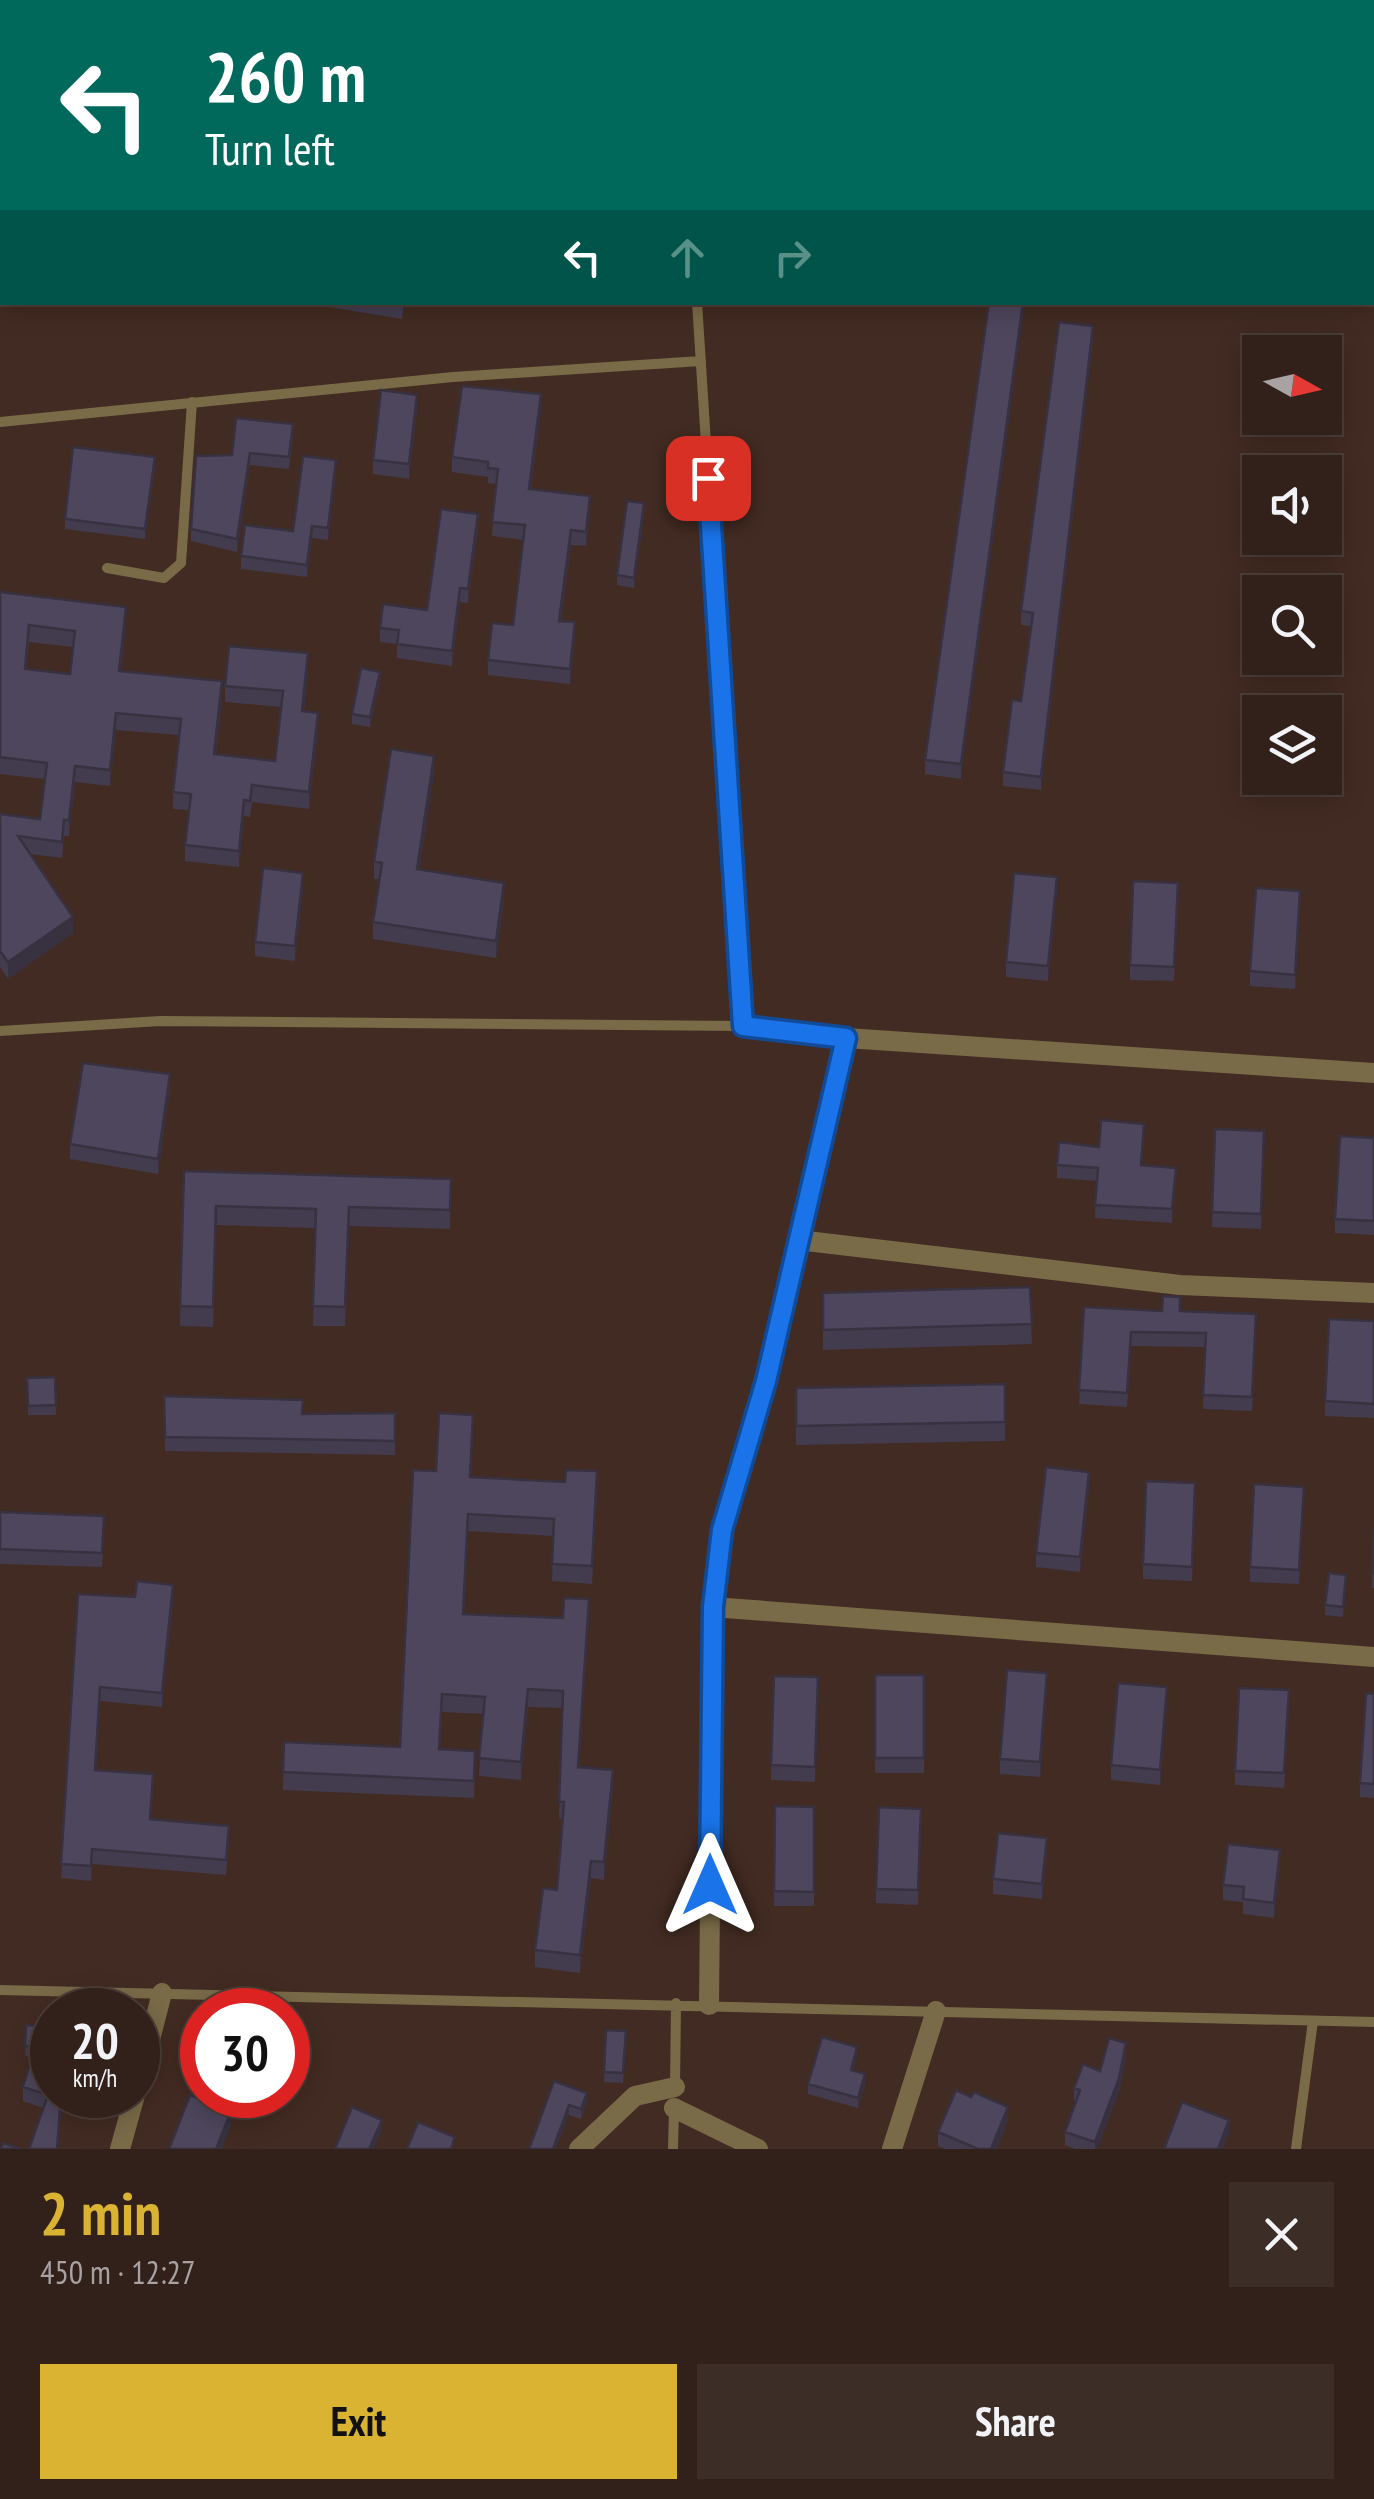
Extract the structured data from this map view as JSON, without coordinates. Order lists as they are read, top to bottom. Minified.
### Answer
{"north":"right","page":{"turn":["260 m","Turn left"],"speed":"20 km/h","limit":"30","heading":["2 min","450 m · 12:27"],"buttons":["Exit","Share"]}}
